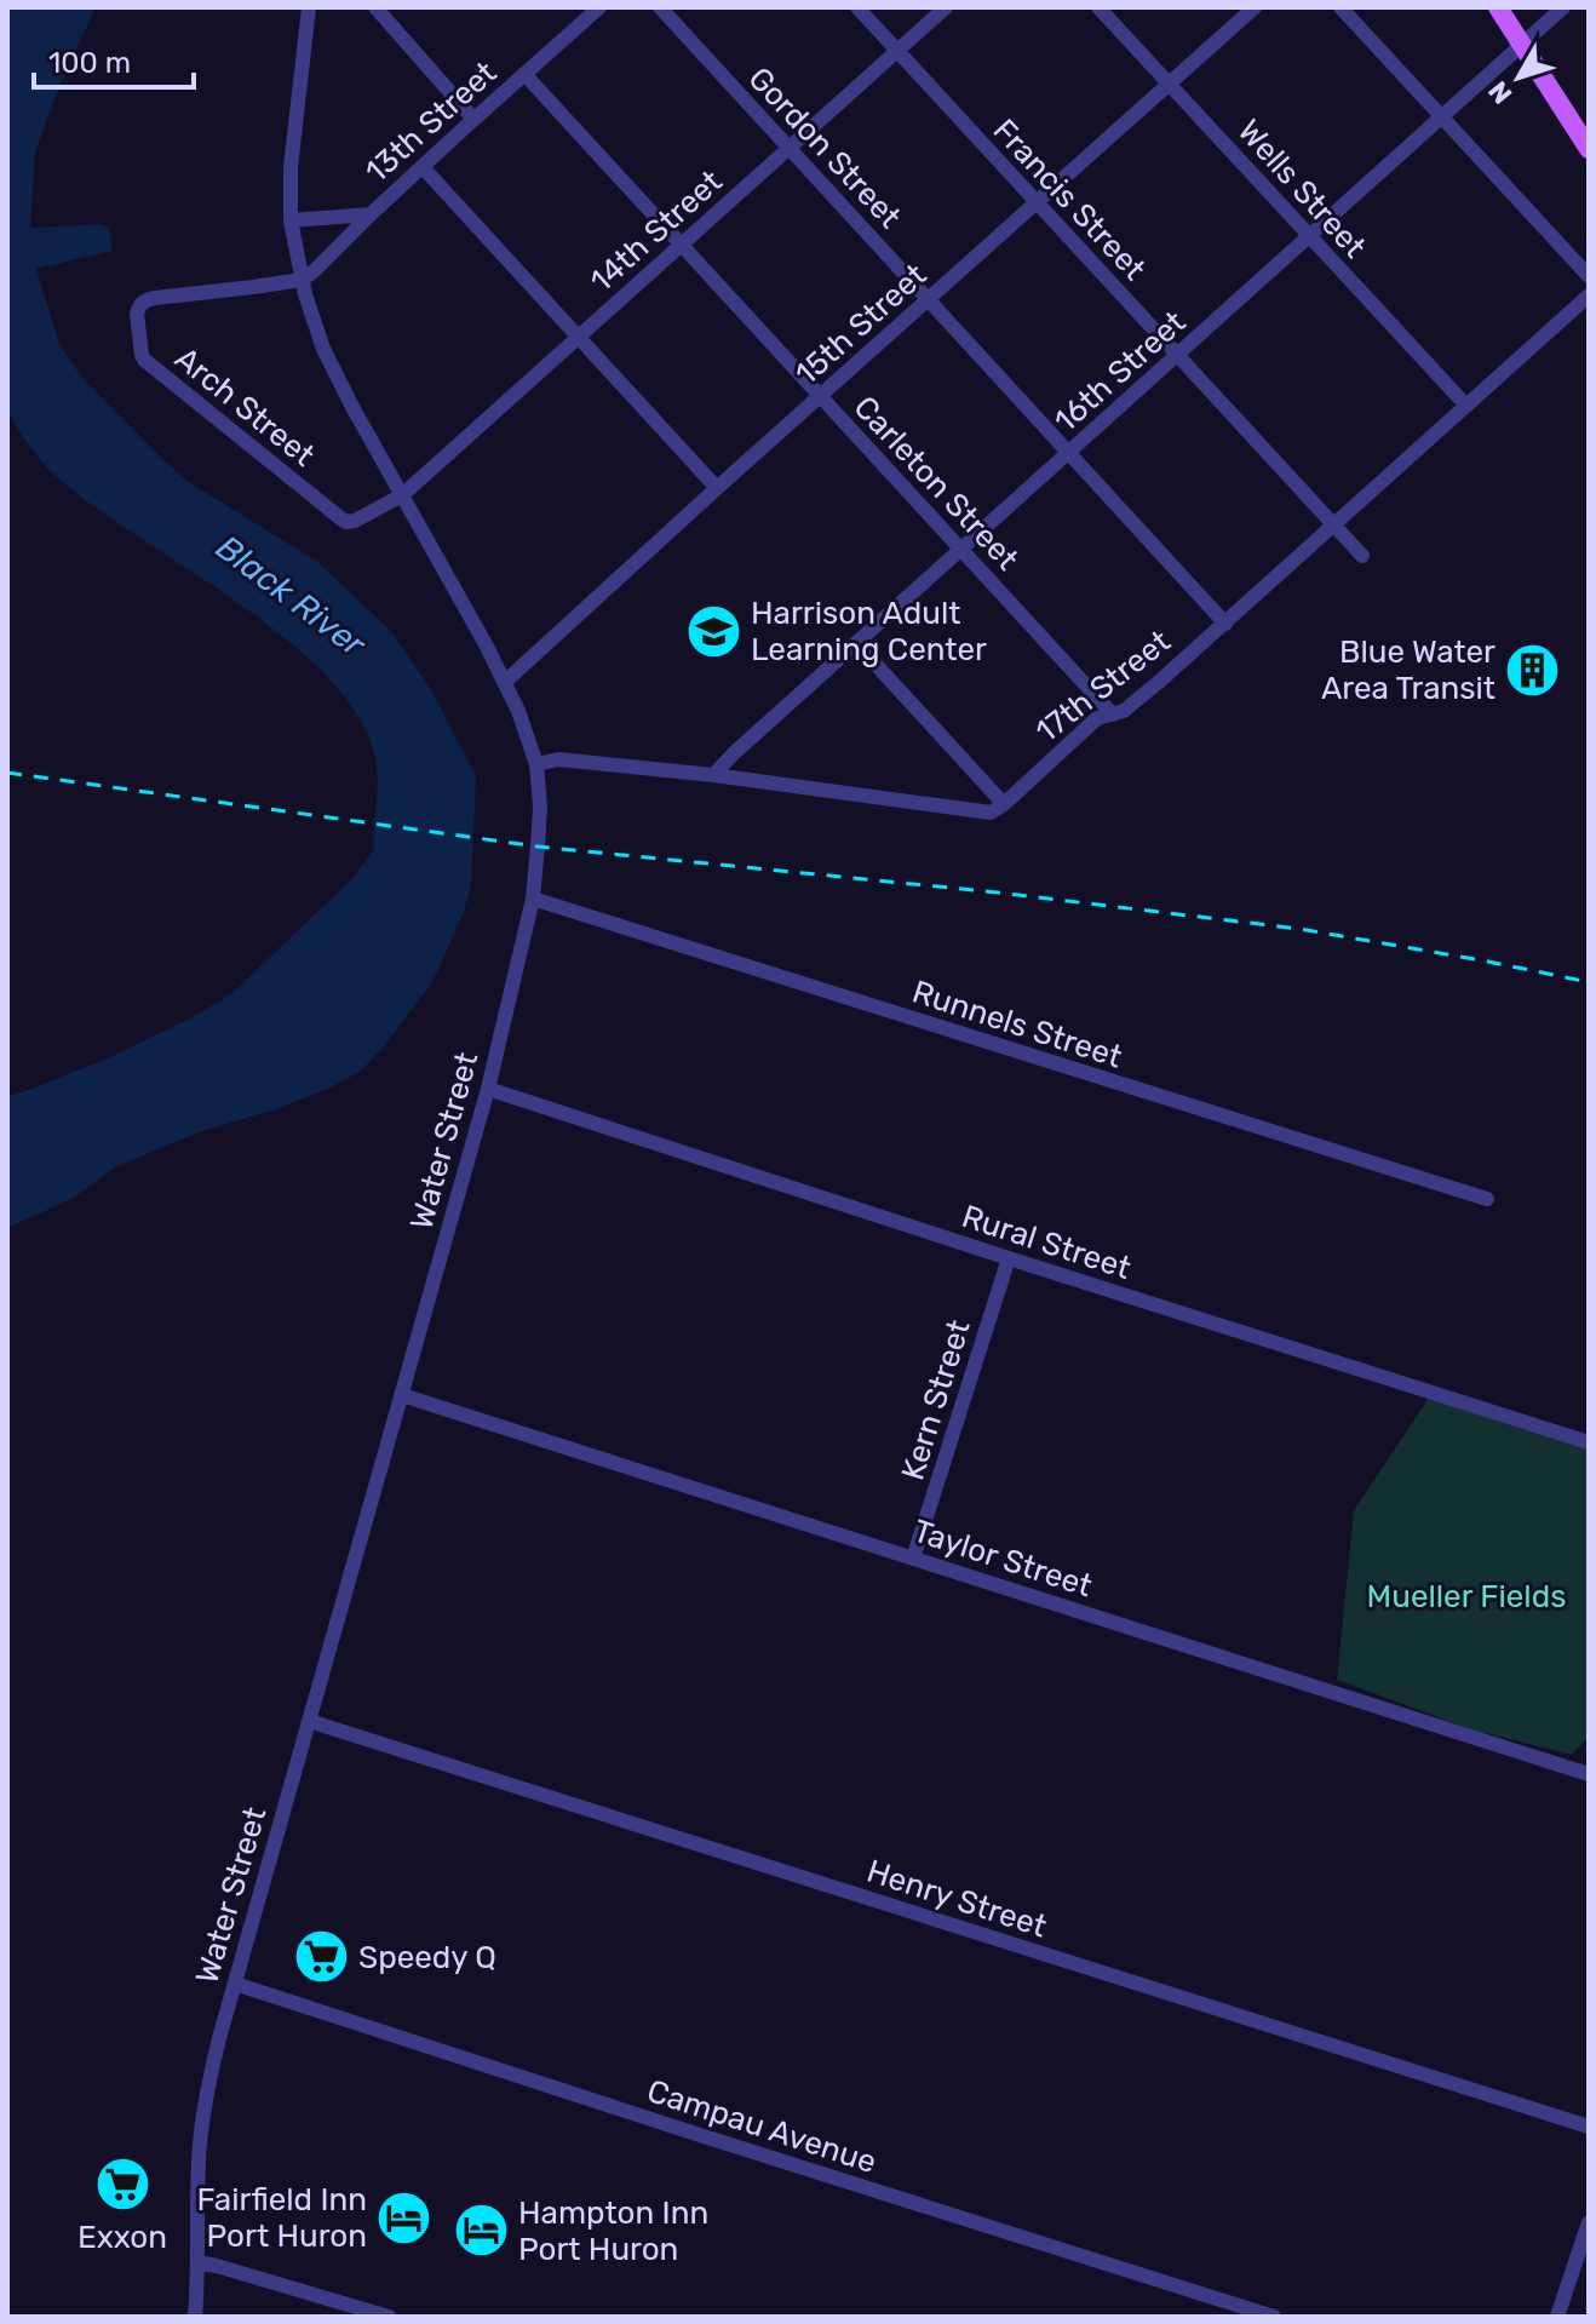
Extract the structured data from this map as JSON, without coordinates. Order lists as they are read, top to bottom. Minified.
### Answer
{"streets":{"street":["13th Street","Gordon Street","Wells Street","Francis Street","14th Street","15th Street","16th Street","Arch Street","Carleton Street","17th Street","Runnels Street","Water Street","Rural Street","Kern Street","Taylor Street","Henry Street","Campau Avenue"]},"crossings":[["13th Street","Arch Street"],["13th Street","Carleton Street"],["13th Street","Water Street"],["Gordon Street","14th Street"],["Gordon Street","15th Street"],["Gordon Street","16th Street"],["Gordon Street","17th Street"],["Wells Street","15th Street"],["Wells Street","16th Street"],["Wells Street","17th Street"],["Francis Street","14th Street"],["Francis Street","15th Street"],["Francis Street","16th Street"],["Francis Street","17th Street"],["14th Street","Arch Street"],["14th Street","Carleton Street"],["14th Street","Water Street"],["15th Street","Carleton Street"],["15th Street","Water Street"],["16th Street","Carleton Street"],["Arch Street","Water Street"],["Carleton Street","17th Street"],["Runnels Street","Water Street"],["Water Street","Rural Street"],["Water Street","Taylor Street"],["Water Street","Henry Street"],["Water Street","Campau Avenue"],["Rural Street","Kern Street"],["Kern Street","Taylor Street"]],"water":["Black River"],"parks":["Mueller Fields"],"places":{"school or university":["Harrison Adult Learning Center"],"building":["Blue Water Area Transit"],"supermarket":["Speedy Q","Exxon"],"hotel":["Fairfield Inn Port Huron","Hampton Inn Port Huron"]},"scale_bar":"100 m","north":"bottom left"}
